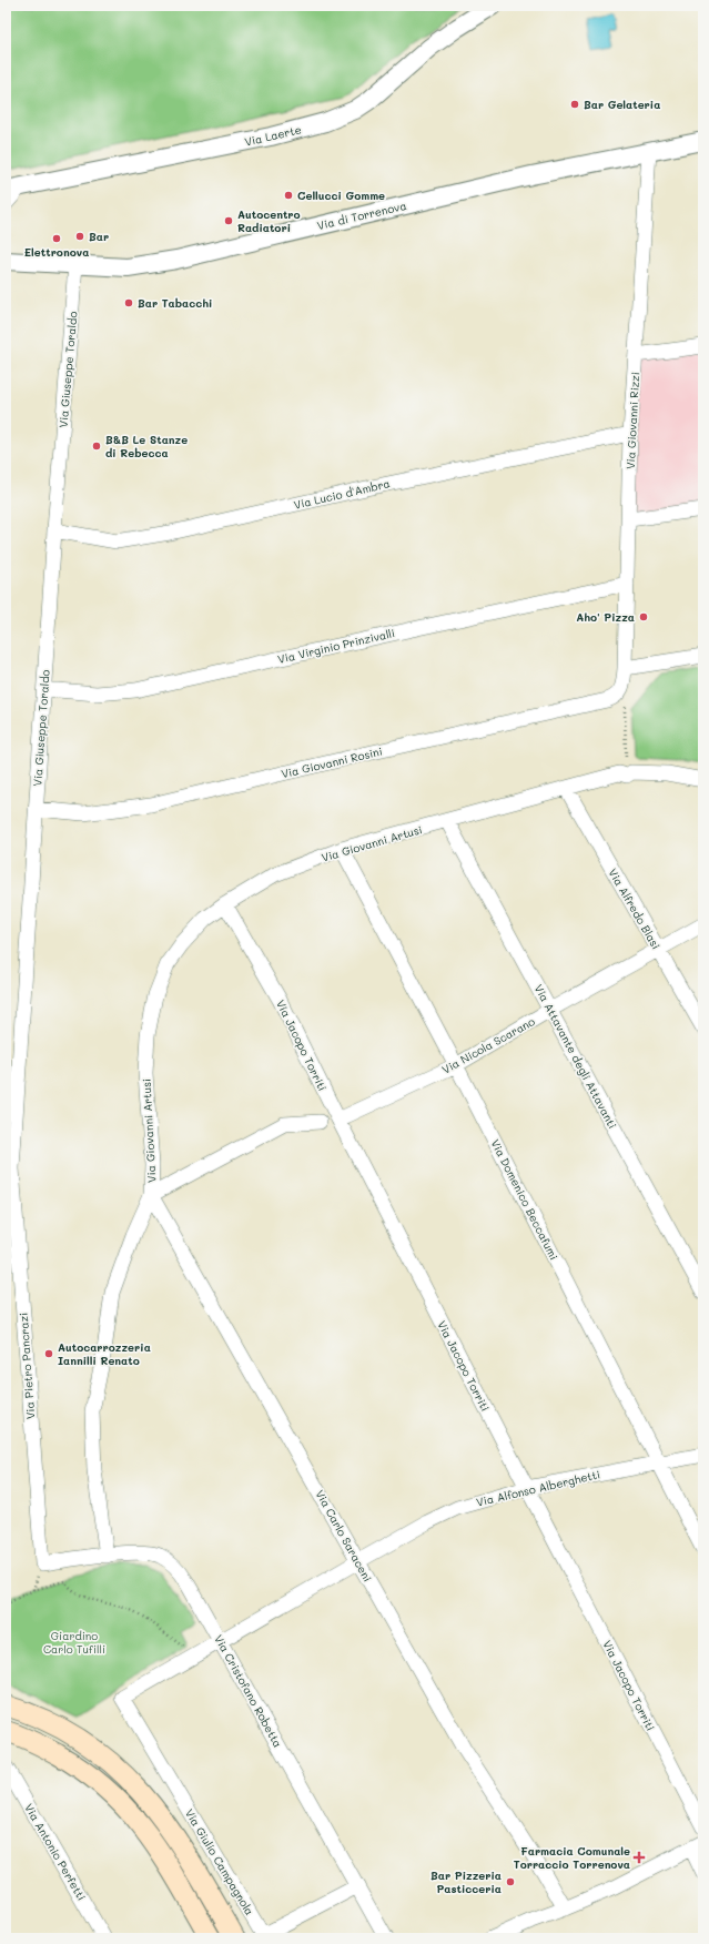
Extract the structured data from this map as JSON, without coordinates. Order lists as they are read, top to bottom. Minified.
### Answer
{"streets":{"street":["Via Laerte","Via di Torrenova","Via Giuseppe Toraldo","Via Giovanni Rizzi","Via Lucio d'Ambra","Via Virginio Prinzivalli","Via Giovanni Rosini","Via Giovanni Artusi","Via Alfredo Blasi","Via Jacopo Torriti","Via Nicola Scarano","Via Attavante degli Attavanti","Via Domenico Beccafumi","Via Pietro Pancrazi","Via Alfonso Alberghetti","Via Carlo Saraceni","Via Cristofano Robetta","Via Antonio Perfetti","Via Giulio Campagnola"]},"crossings":[["Via di Torrenova","Via Giuseppe Toraldo"],["Via di Torrenova","Via Giovanni Rizzi"],["Via Giuseppe Toraldo","Via Lucio d'Ambra"],["Via Giuseppe Toraldo","Via Virginio Prinzivalli"],["Via Giuseppe Toraldo","Via Giovanni Rosini"],["Via Giuseppe Toraldo","Via Pietro Pancrazi"],["Via Giovanni Rizzi","Via Lucio d'Ambra"],["Via Giovanni Rizzi","Via Virginio Prinzivalli"],["Via Giovanni Rizzi","Via Giovanni Rosini"],["Via Giovanni Artusi","Via Alfredo Blasi"],["Via Giovanni Artusi","Via Jacopo Torriti"],["Via Giovanni Artusi","Via Attavante degli Attavanti"],["Via Giovanni Artusi","Via Domenico Beccafumi"],["Via Giovanni Artusi","Via Carlo Saraceni"],["Via Giovanni Artusi","Via Cristofano Robetta"],["Via Alfredo Blasi","Via Nicola Scarano"],["Via Jacopo Torriti","Via Nicola Scarano"],["Via Jacopo Torriti","Via Alfonso Alberghetti"],["Via Nicola Scarano","Via Attavante degli Attavanti"],["Via Nicola Scarano","Via Domenico Beccafumi"],["Via Domenico Beccafumi","Via Alfonso Alberghetti"],["Via Pietro Pancrazi","Via Cristofano Robetta"],["Via Alfonso Alberghetti","Via Carlo Saraceni"],["Via Alfonso Alberghetti","Via Cristofano Robetta"],["Via Alfonso Alberghetti","Via Giulio Campagnola"],["Via Cristofano Robetta","Via Giulio Campagnola"]],"parks":["Giardino Carlo Tufilli"],"places":{"other":["Bar Gelateria","Cellucci Gomme","Autocentro Radiatori","Bar","Elettronova","Bar Tabacchi","B&B Le Stanze di Rebecca","Aho' Pizza","Autocarrozzeria Iannilli Renato","Bar Pizzeria Pasticceria"],"health":["Farmacia Comunale Torraccio Torrenova"]}}
